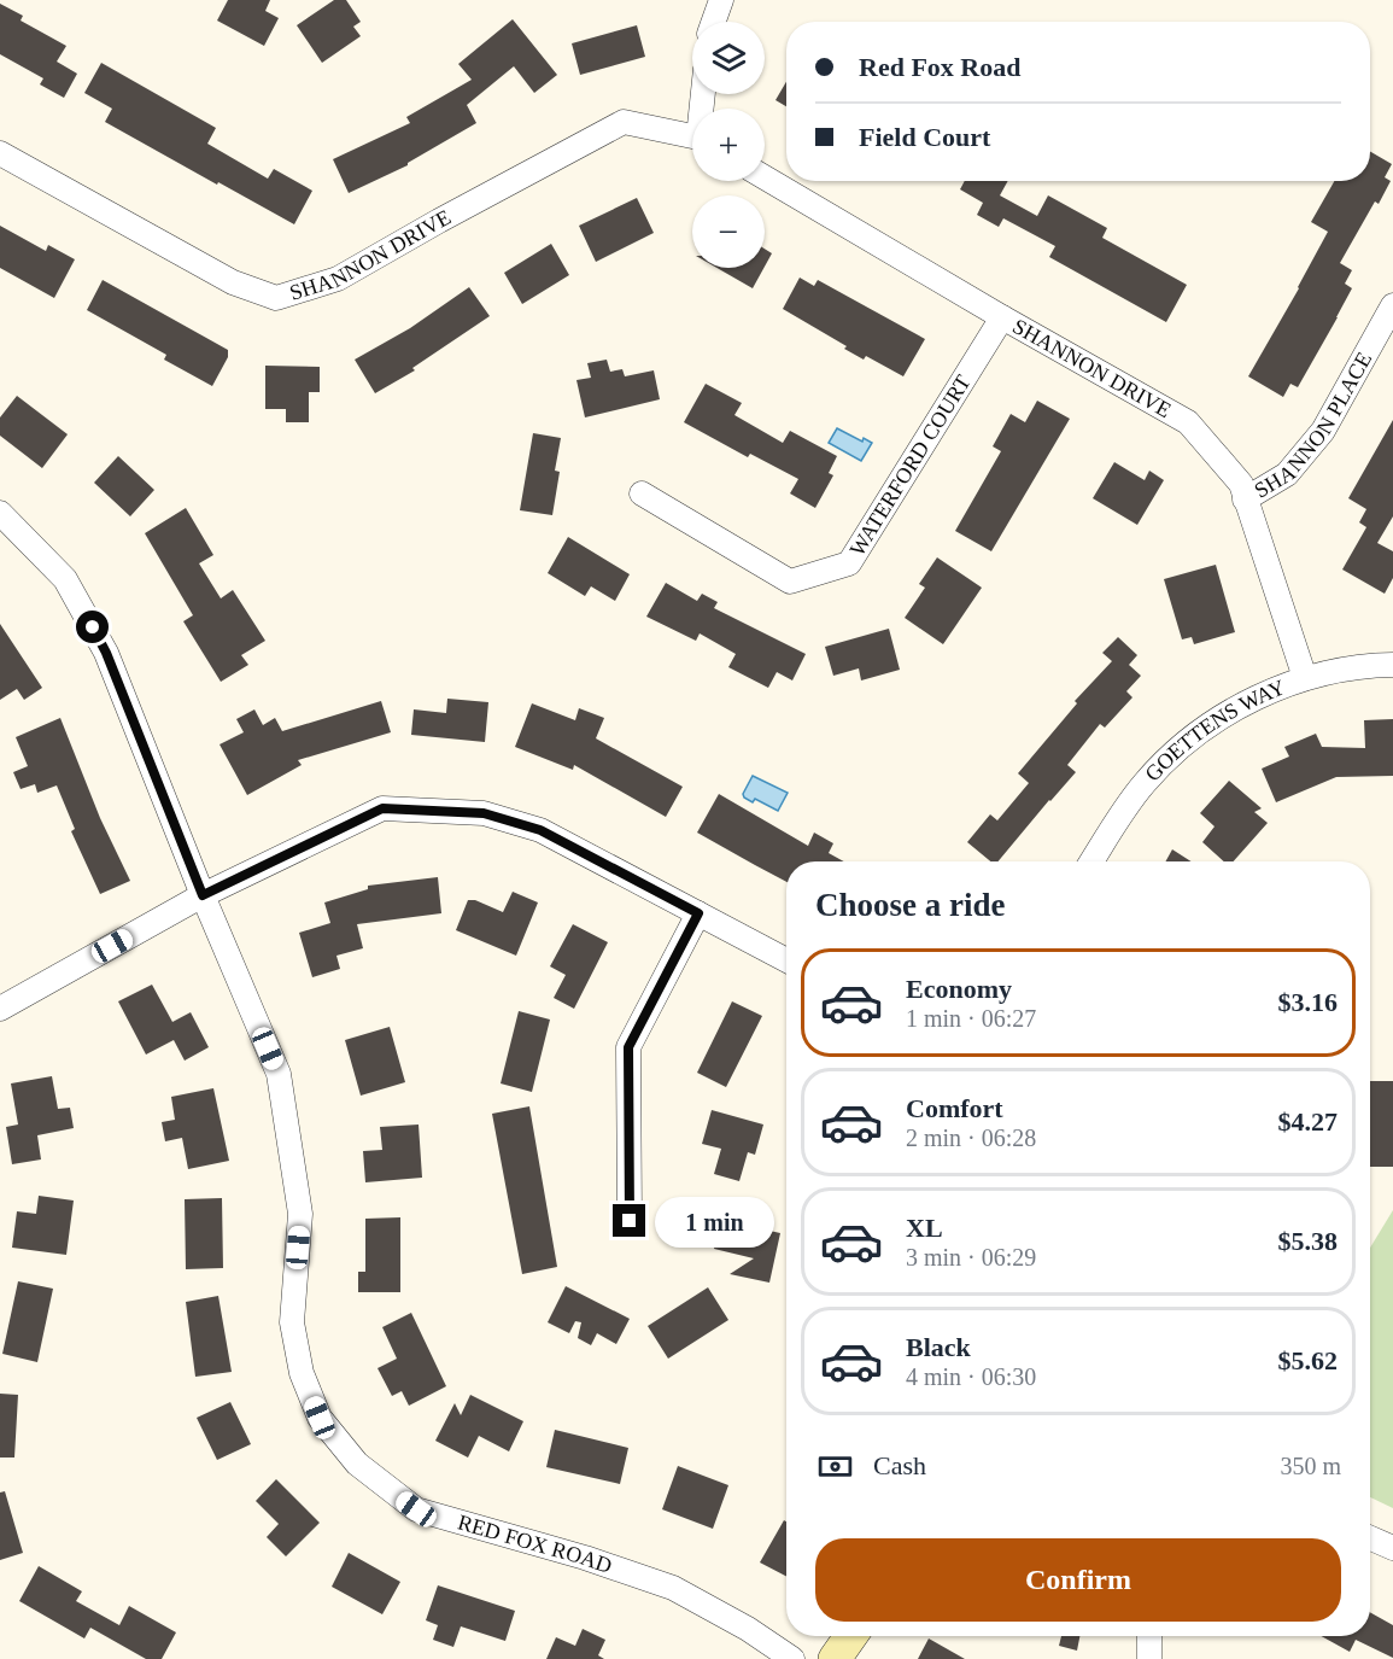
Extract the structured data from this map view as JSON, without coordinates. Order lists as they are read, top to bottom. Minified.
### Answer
{"streets":{"street":["SHANNON DRIVE","SHANNON PLACE","WATERFORD COURT","GOETTENS WAY","RED FOX ROAD"]},"crossings":[["SHANNON DRIVE","SHANNON PLACE"],["SHANNON DRIVE","WATERFORD COURT"],["SHANNON DRIVE","GOETTENS WAY"]],"page":{"map_buttons":["+","−"],"banner":["Red Fox Road","Field Court"],"heading":"Choose a ride","list":[{"name":"Economy","note":"1 min · 06:27","value":"$3.16"},{"name":"Comfort","note":"2 min · 06:28","value":"$4.27"},{"name":"XL","note":"3 min · 06:29","value":"$5.38"},{"name":"Black","note":"4 min · 06:30","value":"$5.62"}],"bubble":"1 min","pay":["Cash","350 m"],"buttons":"Confirm"}}
